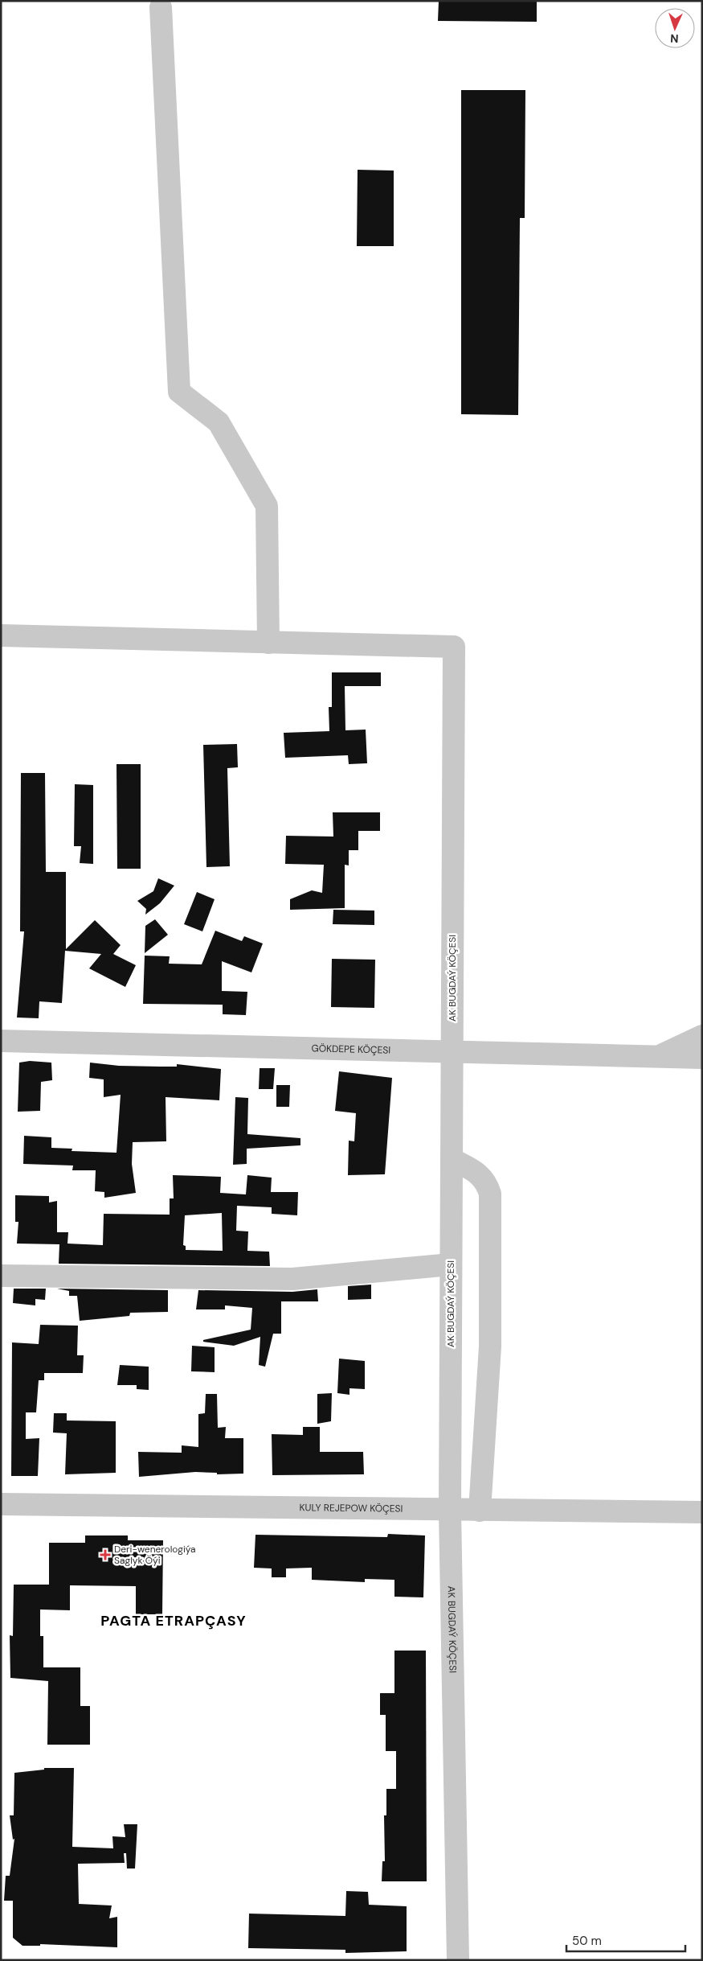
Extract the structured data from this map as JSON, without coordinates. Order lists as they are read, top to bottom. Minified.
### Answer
{"streets":{"street":["AK BUGDAÝ KÖÇESI","GÖKDEPE KÖÇESI","KULY REJEPOW KÖÇESI"]},"crossings":[["AK BUGDAÝ KÖÇESI","GÖKDEPE KÖÇESI"],["AK BUGDAÝ KÖÇESI","KULY REJEPOW KÖÇESI"]],"districts":["PAGTA ETRAPÇASY"],"places":{"health":["Deri-wenerologiýa Saglyk Öýi"]},"scale_bar":"50 m","north":"bottom"}
